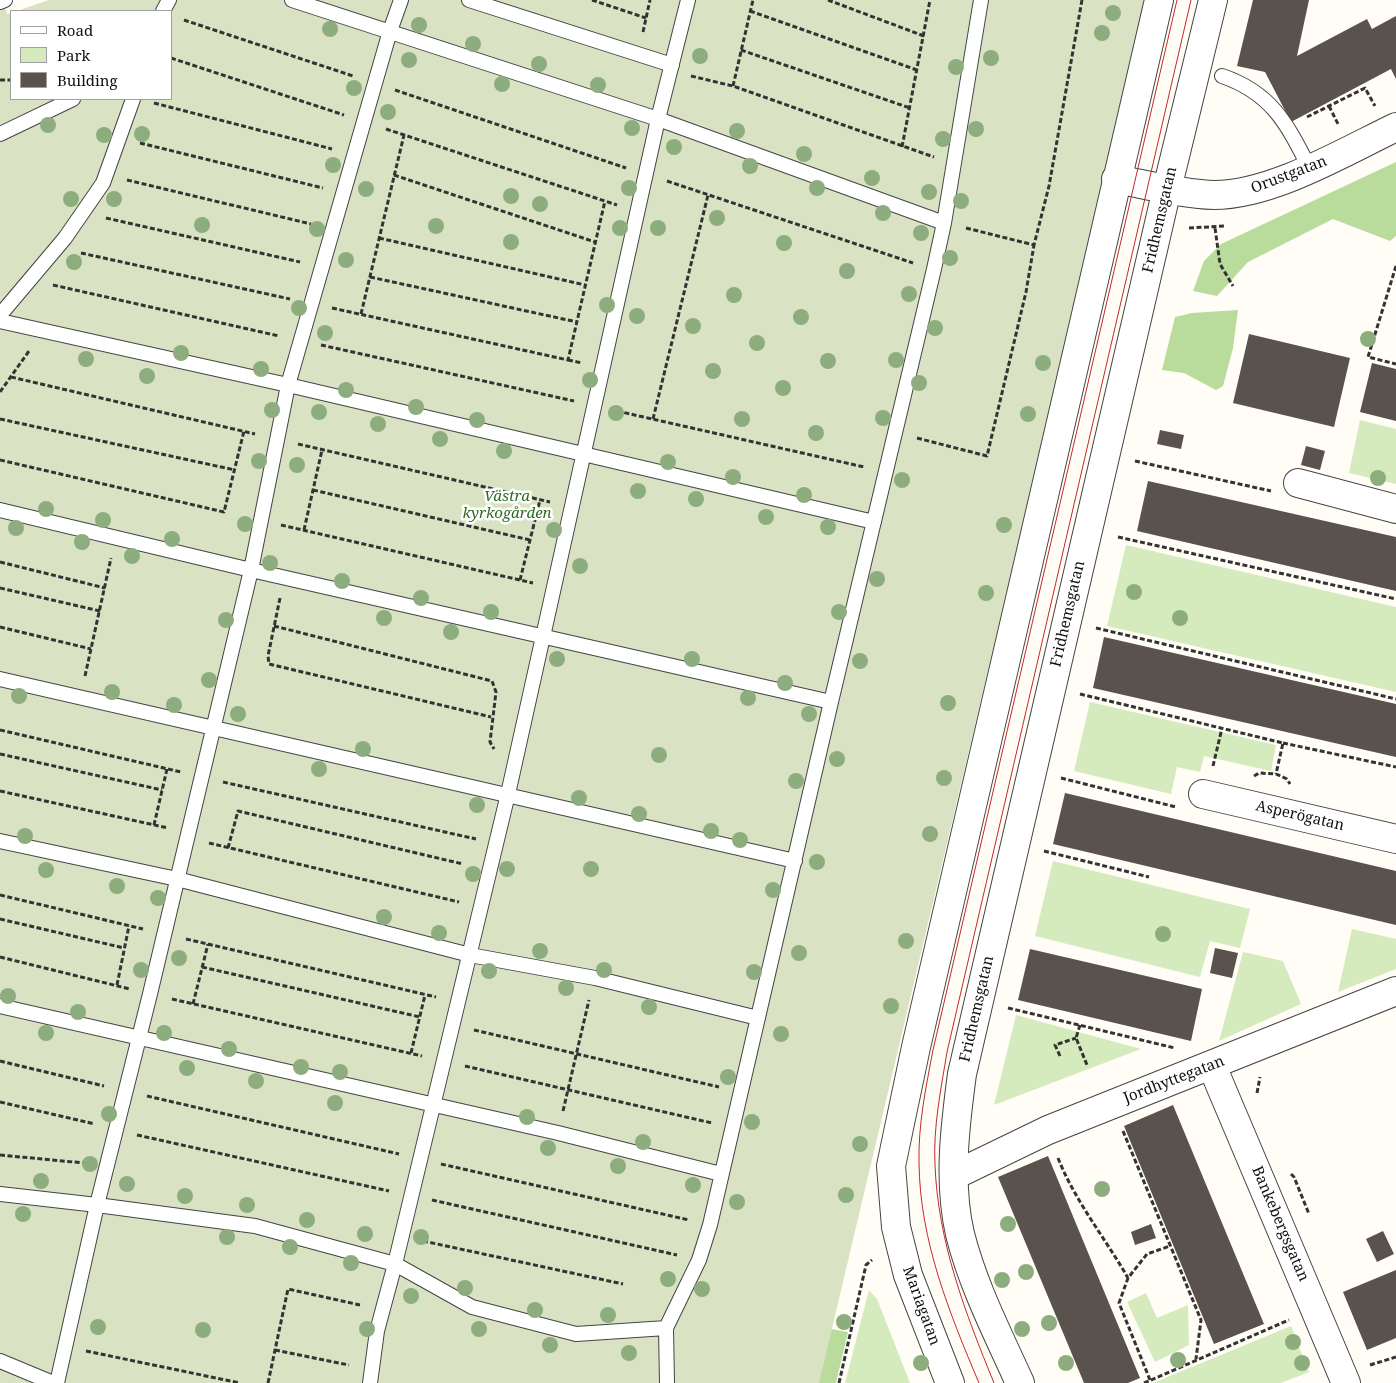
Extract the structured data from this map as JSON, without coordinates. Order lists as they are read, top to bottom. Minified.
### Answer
{"streets":{"street":["Orustgatan","Fridhemsgatan","Asperögatan","Jordhyttegatan","Bankebergsgatan","Mariagatan"]},"crossings":[["Orustgatan","Fridhemsgatan"],["Orustgatan","Mariagatan"],["Fridhemsgatan","Jordhyttegatan"],["Jordhyttegatan","Bankebergsgatan"]],"parks":["Västra kyrkogården"],"legend":["Road","Park","Building"]}
